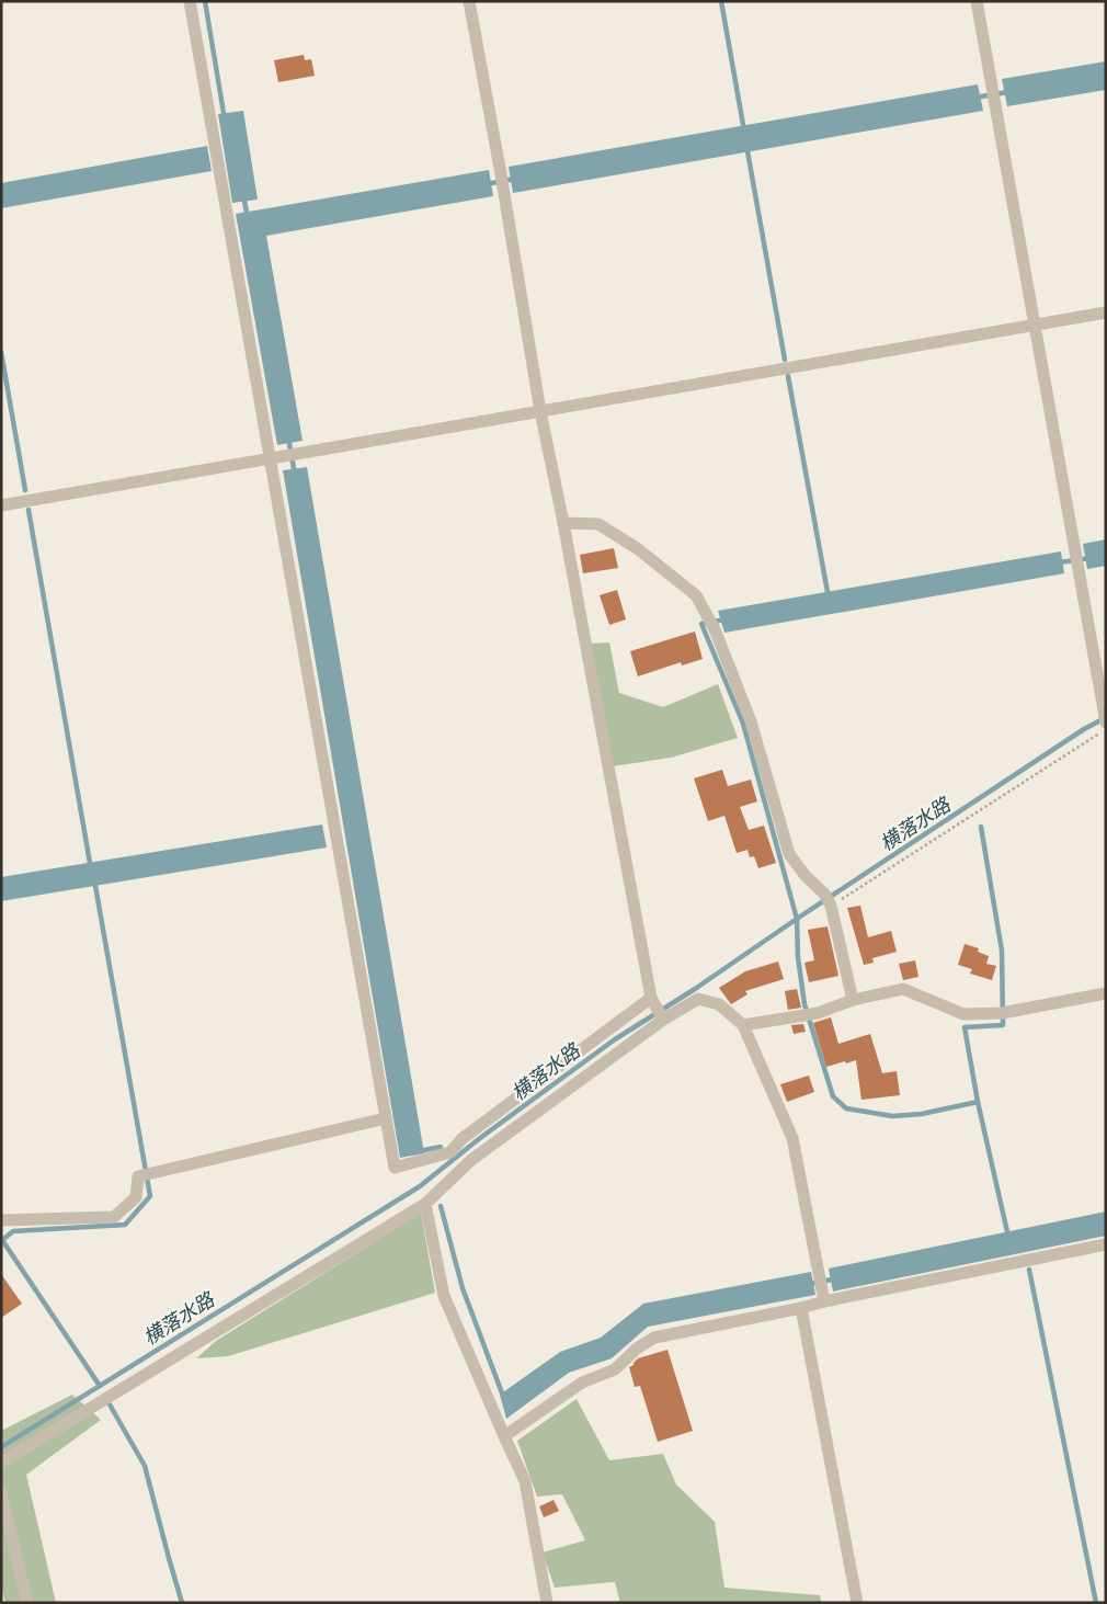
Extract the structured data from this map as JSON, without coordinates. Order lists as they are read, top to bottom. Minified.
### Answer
{"water":["横落水路"]}
